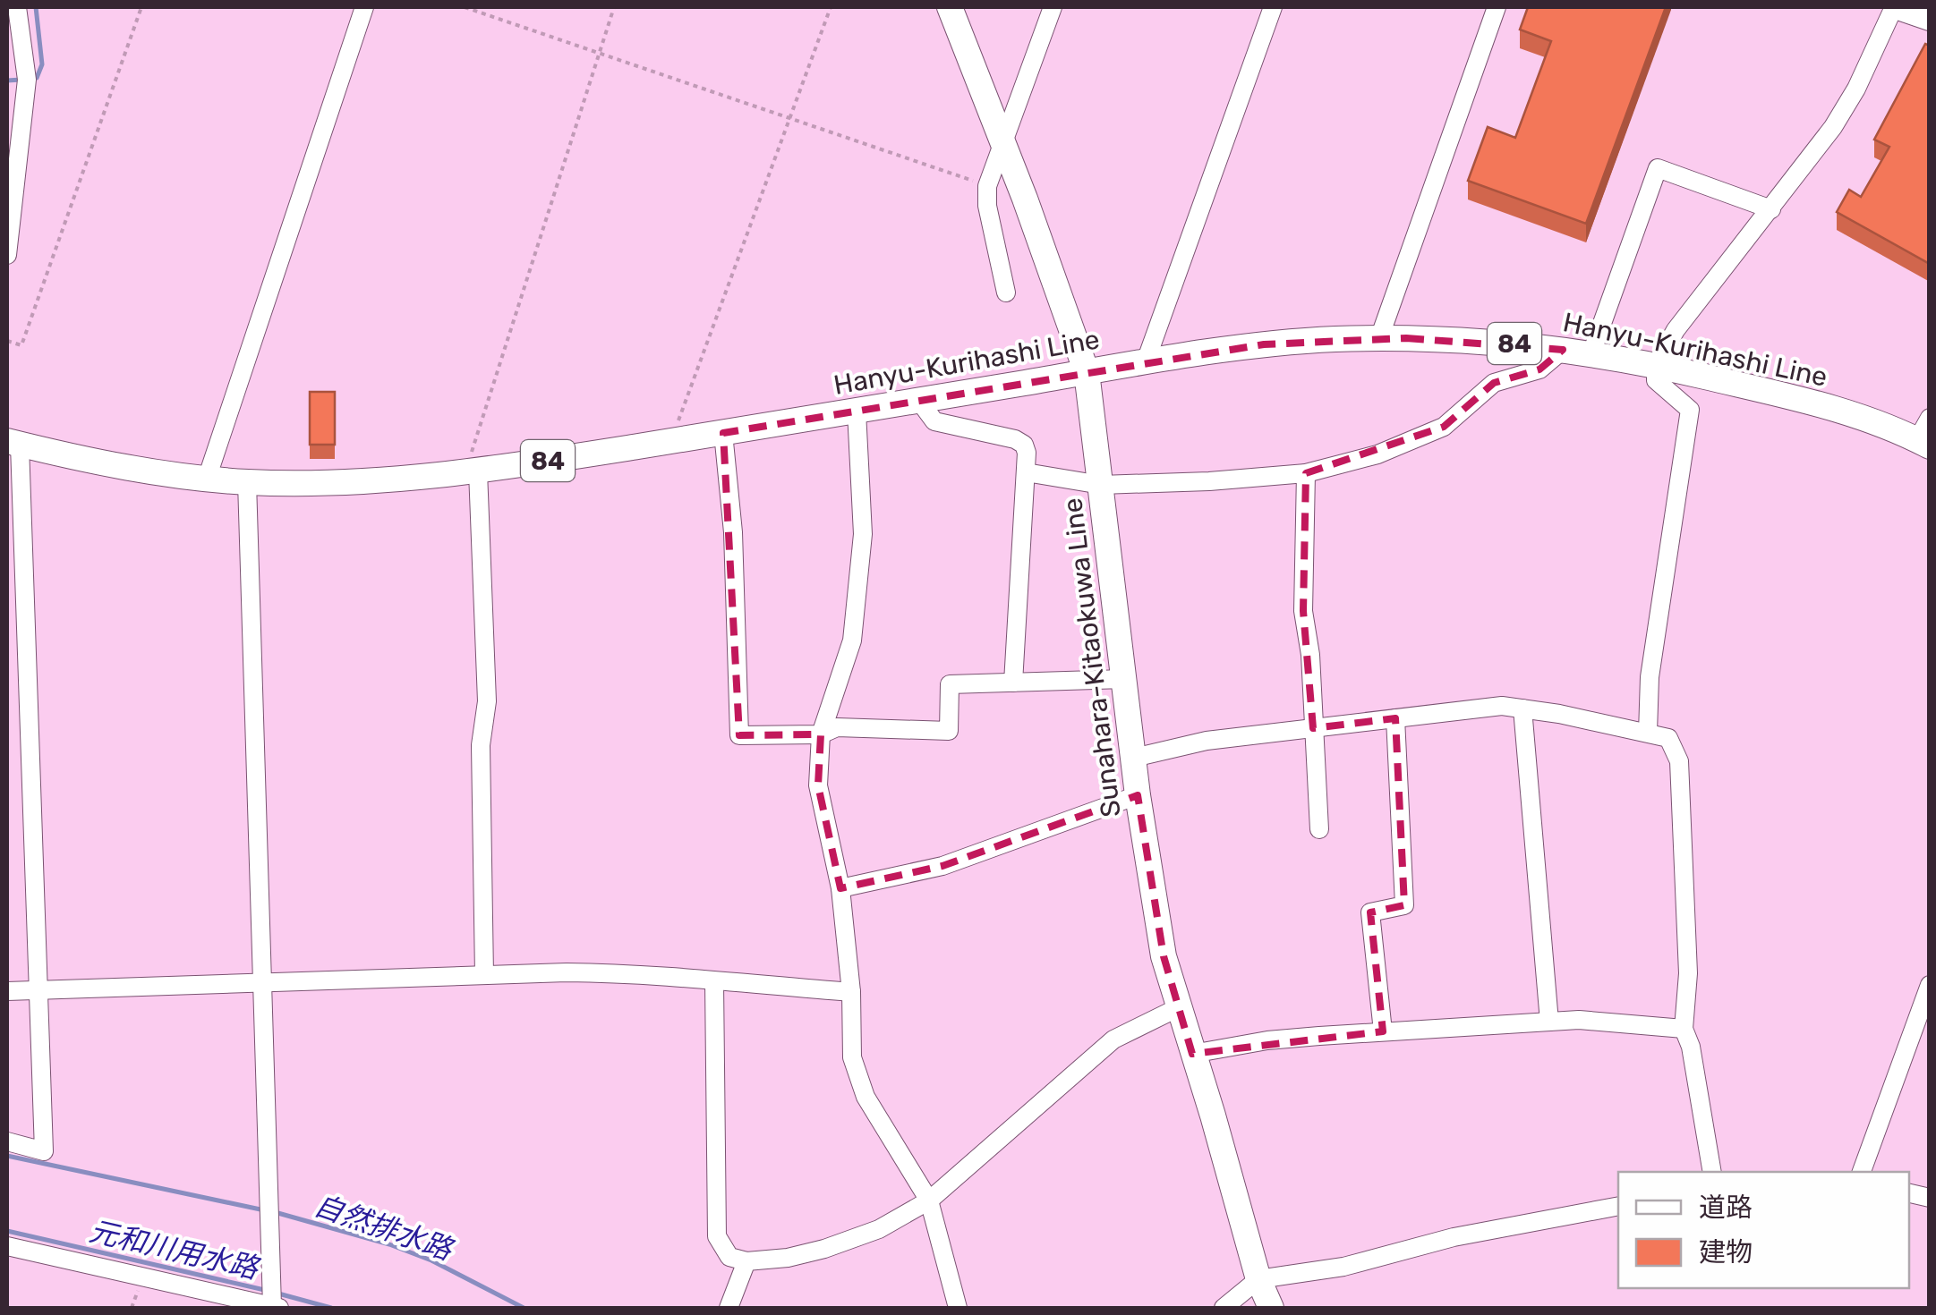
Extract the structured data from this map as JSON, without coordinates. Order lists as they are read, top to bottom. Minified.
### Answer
{"streets":{"main road":["84","Hanyu-Kurihashi Line","Sunahara-Kitaokuwa Line"]},"crossings":[["Hanyu-Kurihashi Line","Sunahara-Kitaokuwa Line"]],"water":["自然排水路","元和川用水路"],"legend":["道路","建物"]}
